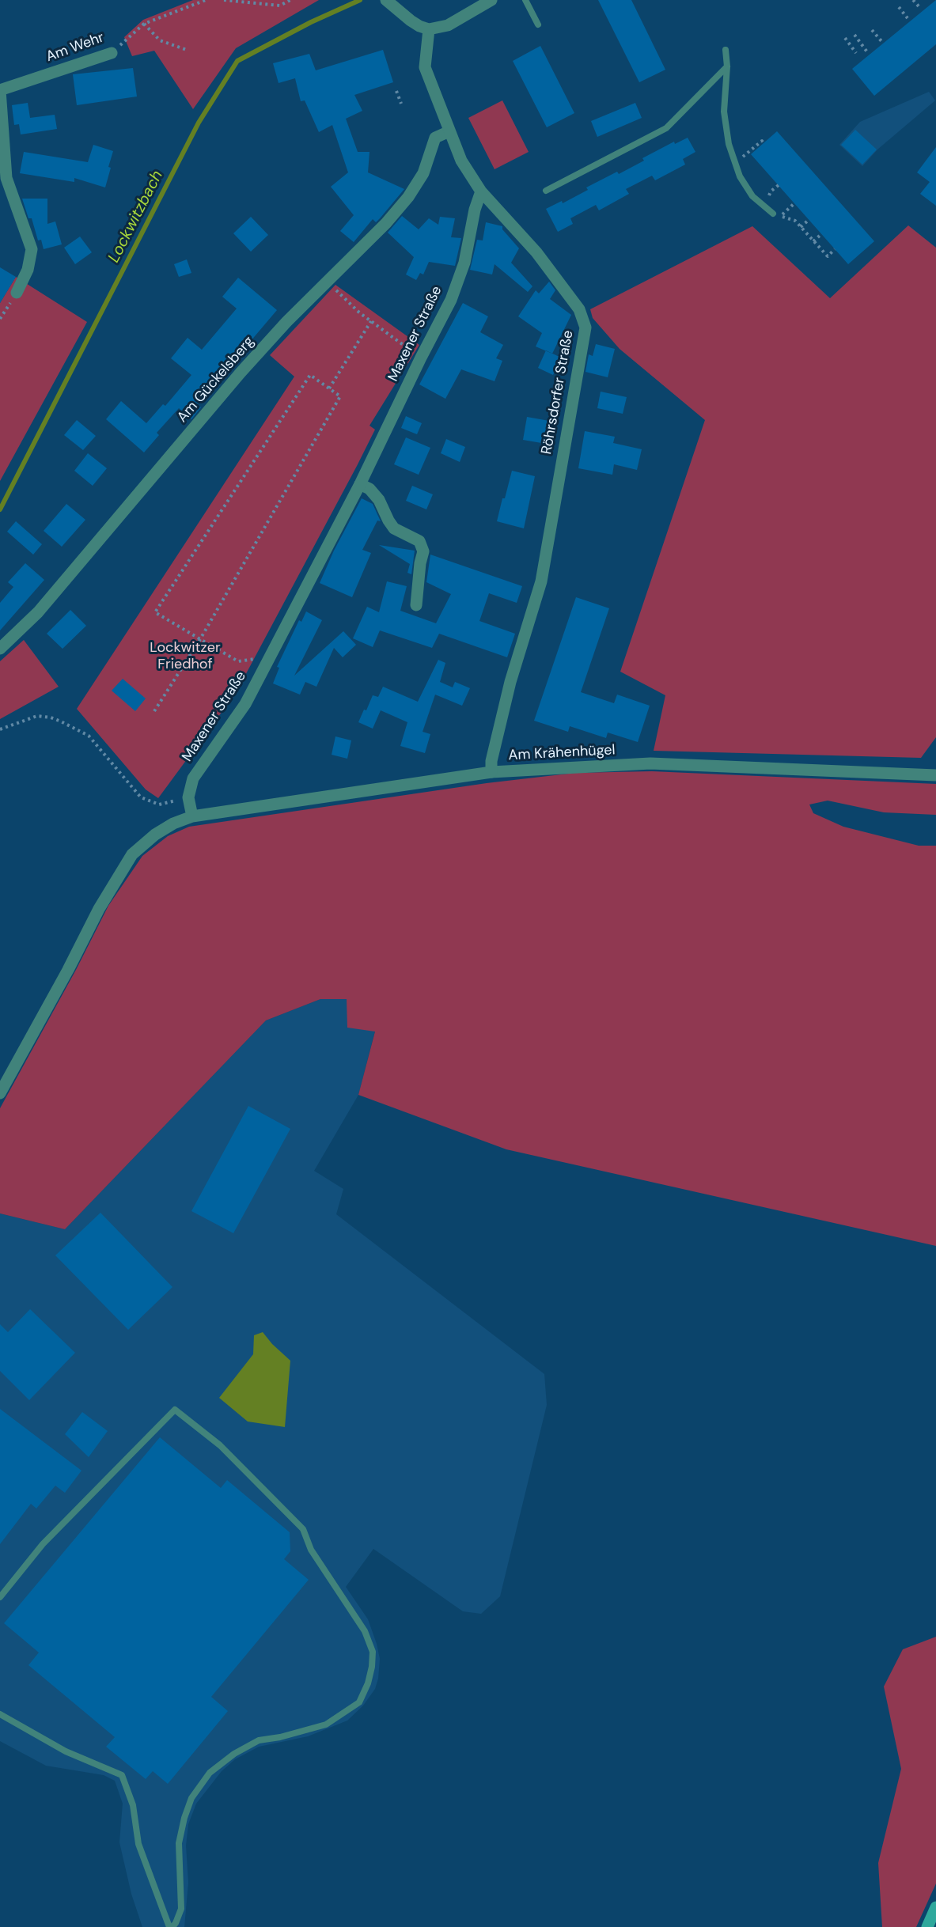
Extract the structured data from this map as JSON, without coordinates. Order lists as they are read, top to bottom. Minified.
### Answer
{"streets":{"street":["Am Wehr","Maxener Straße","Am Gückelsberg","Röhrsdorfer Straße","Am Krähenhügel"]},"crossings":[["Maxener Straße","Röhrsdorfer Straße"],["Maxener Straße","Am Krähenhügel"],["Am Gückelsberg","Röhrsdorfer Straße"],["Röhrsdorfer Straße","Am Krähenhügel"]],"water":["Lockwitzbach"],"parks":["Lockwitzer Friedhof"]}
